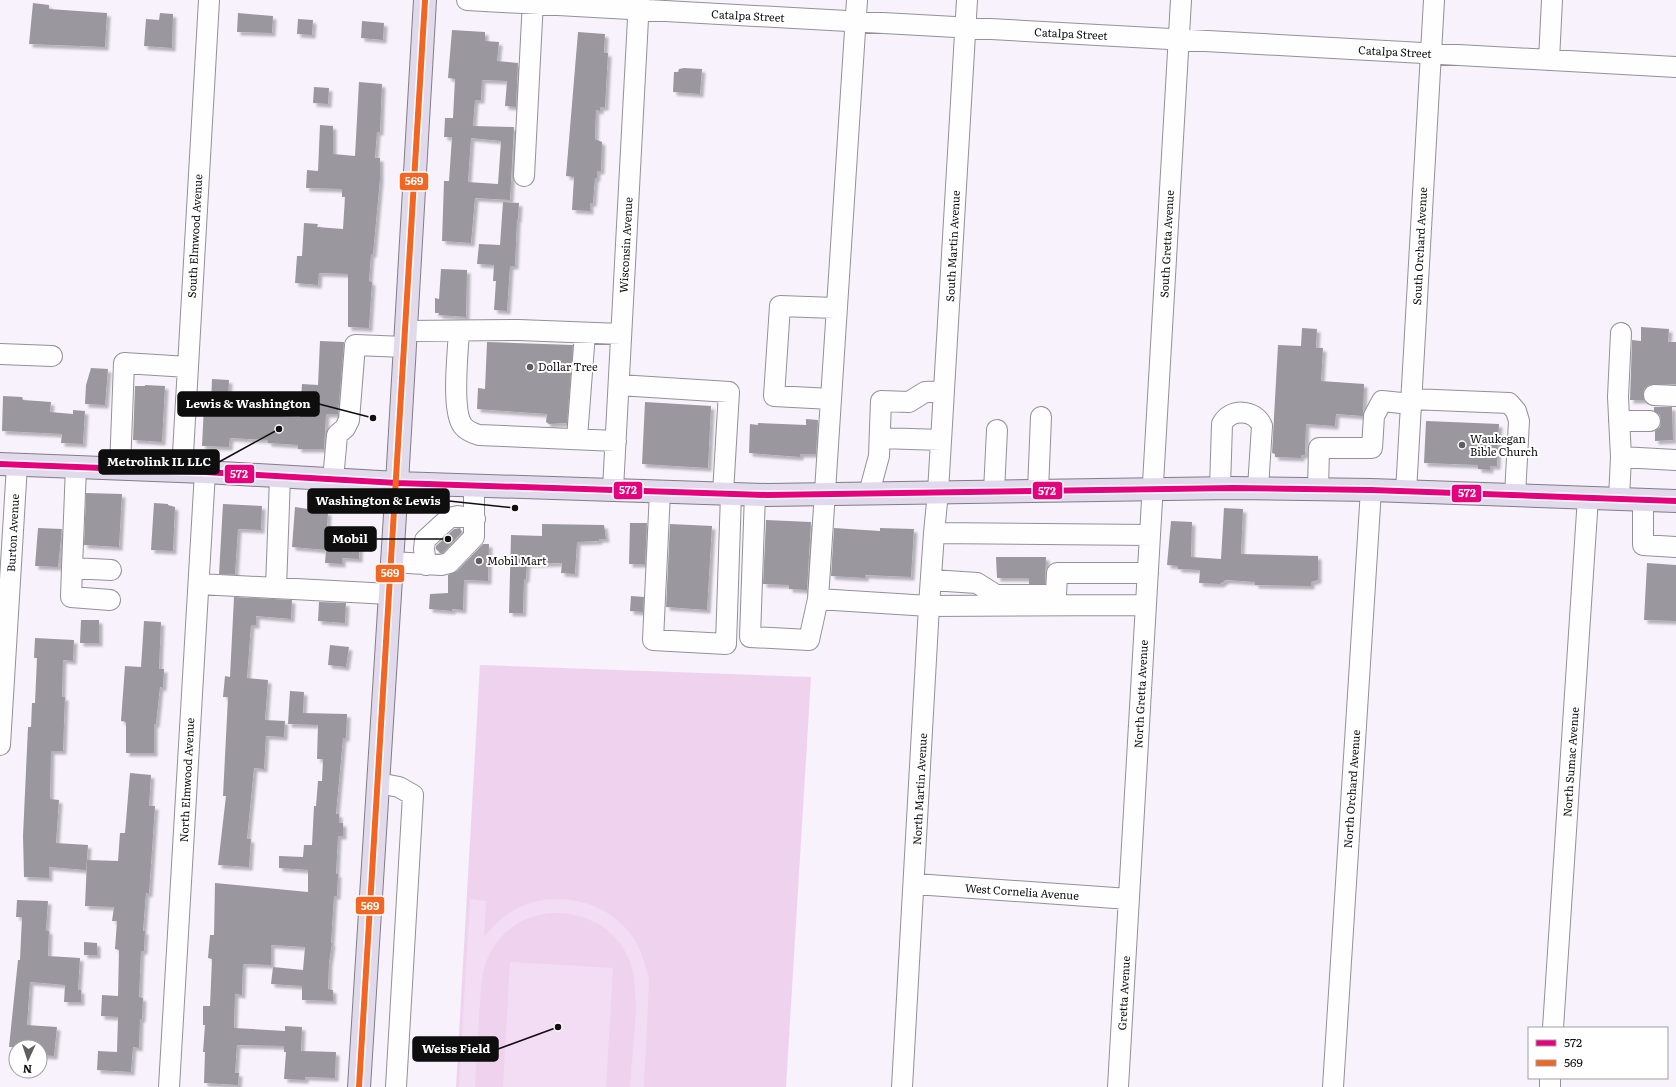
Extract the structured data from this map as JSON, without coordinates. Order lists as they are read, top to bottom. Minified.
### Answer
{"streets":{"street":["Catalpa Street","South Elmwood Avenue","South Gretta Avenue","Wisconsin Avenue","South Martin Avenue","South Orchard Avenue","Burton Avenue","North Gretta Avenue","North Sumac Avenue","North Elmwood Avenue","North Martin Avenue","North Orchard Avenue","West Cornelia Avenue","Gretta Avenue"]},"crossings":[["Catalpa Street","South Gretta Avenue"],["Catalpa Street","Wisconsin Avenue"],["Catalpa Street","South Martin Avenue"],["Catalpa Street","South Orchard Avenue"],["South Gretta Avenue","North Gretta Avenue"],["South Martin Avenue","North Martin Avenue"],["North Gretta Avenue","West Cornelia Avenue"],["North Gretta Avenue","Gretta Avenue"],["North Martin Avenue","West Cornelia Avenue"],["West Cornelia Avenue","Gretta Avenue"]],"places":["Dollar Tree","Lewis & Washington","Metrolink IL LLC","Waukegan Bible Church","Washington & Lewis","Mobil","Mobil Mart","Weiss Field"],"lines":["transit line 569","transit line 572"],"legend":["572","569"],"north":"bottom"}
